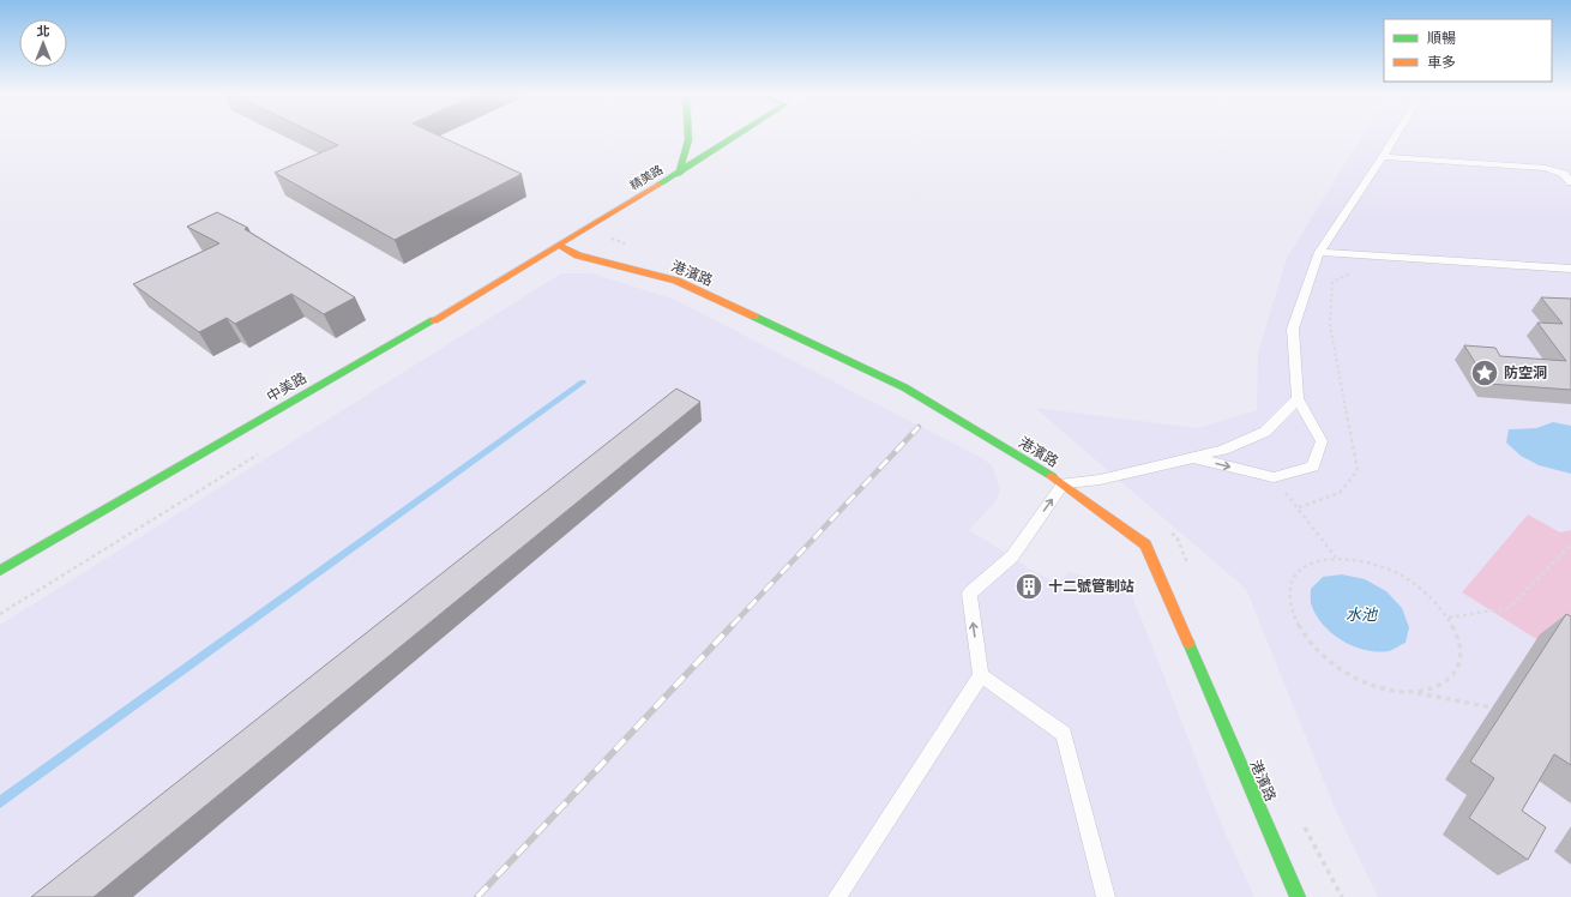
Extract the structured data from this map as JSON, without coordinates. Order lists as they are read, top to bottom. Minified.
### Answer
{"streets":{"main road":["精美路","港濱路","中美路"]},"crossings":[["精美路","中美路"],["港濱路","中美路"]],"water":["水池"],"places":{"place":["防空洞"],"building":["十二號管制站"]},"legend":["順暢","車多"],"north":"top"}
